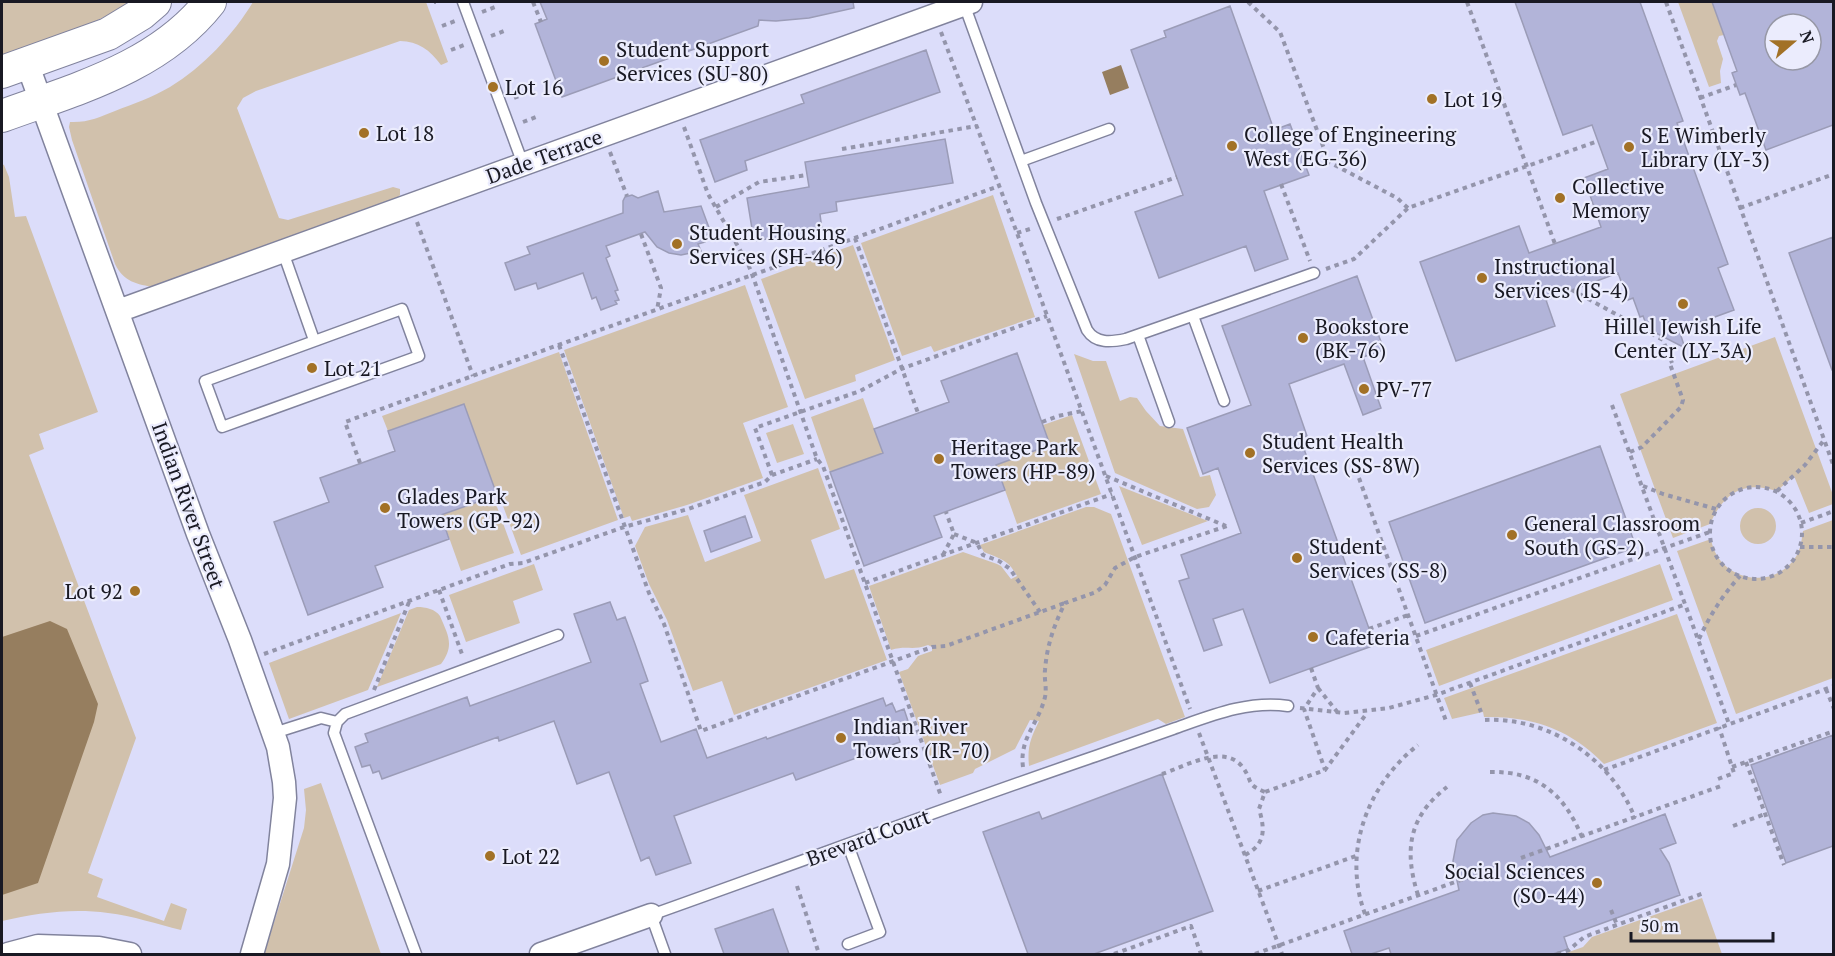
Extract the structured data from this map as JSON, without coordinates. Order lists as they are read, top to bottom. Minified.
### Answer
{"streets":{"street":["Dade Terrace","Indian River Street","Brevard Court"]},"crossings":[["Dade Terrace","Indian River Street"]],"places":["Student Support Services (SU-80)","Lot 16","Lot 19","Lot 18","College of Engineering West (EG-36)","S E Wimberly Library (LY-3)","Collective Memory","Student Housing Services (SH-46)","Instructional Services (IS-4)","Hillel Jewish Life Center (LY-3A)","Bookstore (BK-76)","Lot 21","PV-77","Student Health Services (SS-8W)","Heritage Park Towers (HP-89)","Glades Park Towers (GP-92)","General Classroom South (GS-2)","Student Services (SS-8)","Lot 92","Cafeteria","Indian River Towers (IR-70)","Lot 22","Social Sciences (SO-44)"],"scale_bar":"50 m","north":"right"}
